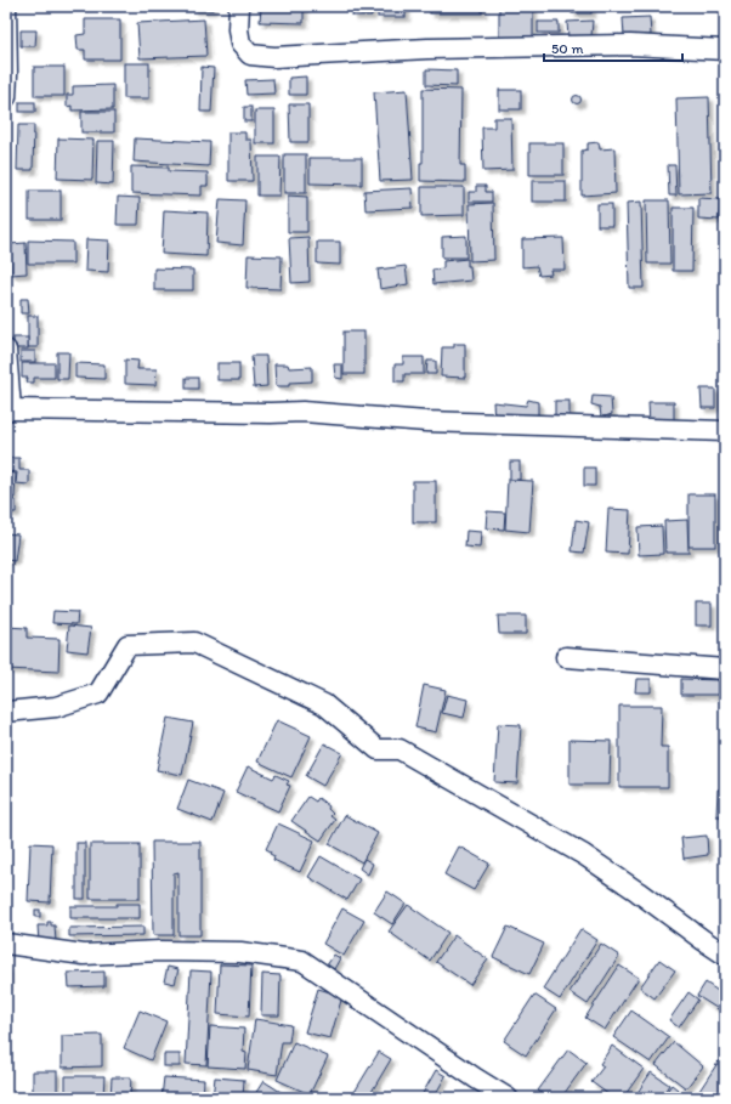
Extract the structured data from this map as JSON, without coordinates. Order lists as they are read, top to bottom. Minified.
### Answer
{"scale_bar":"50 m"}
